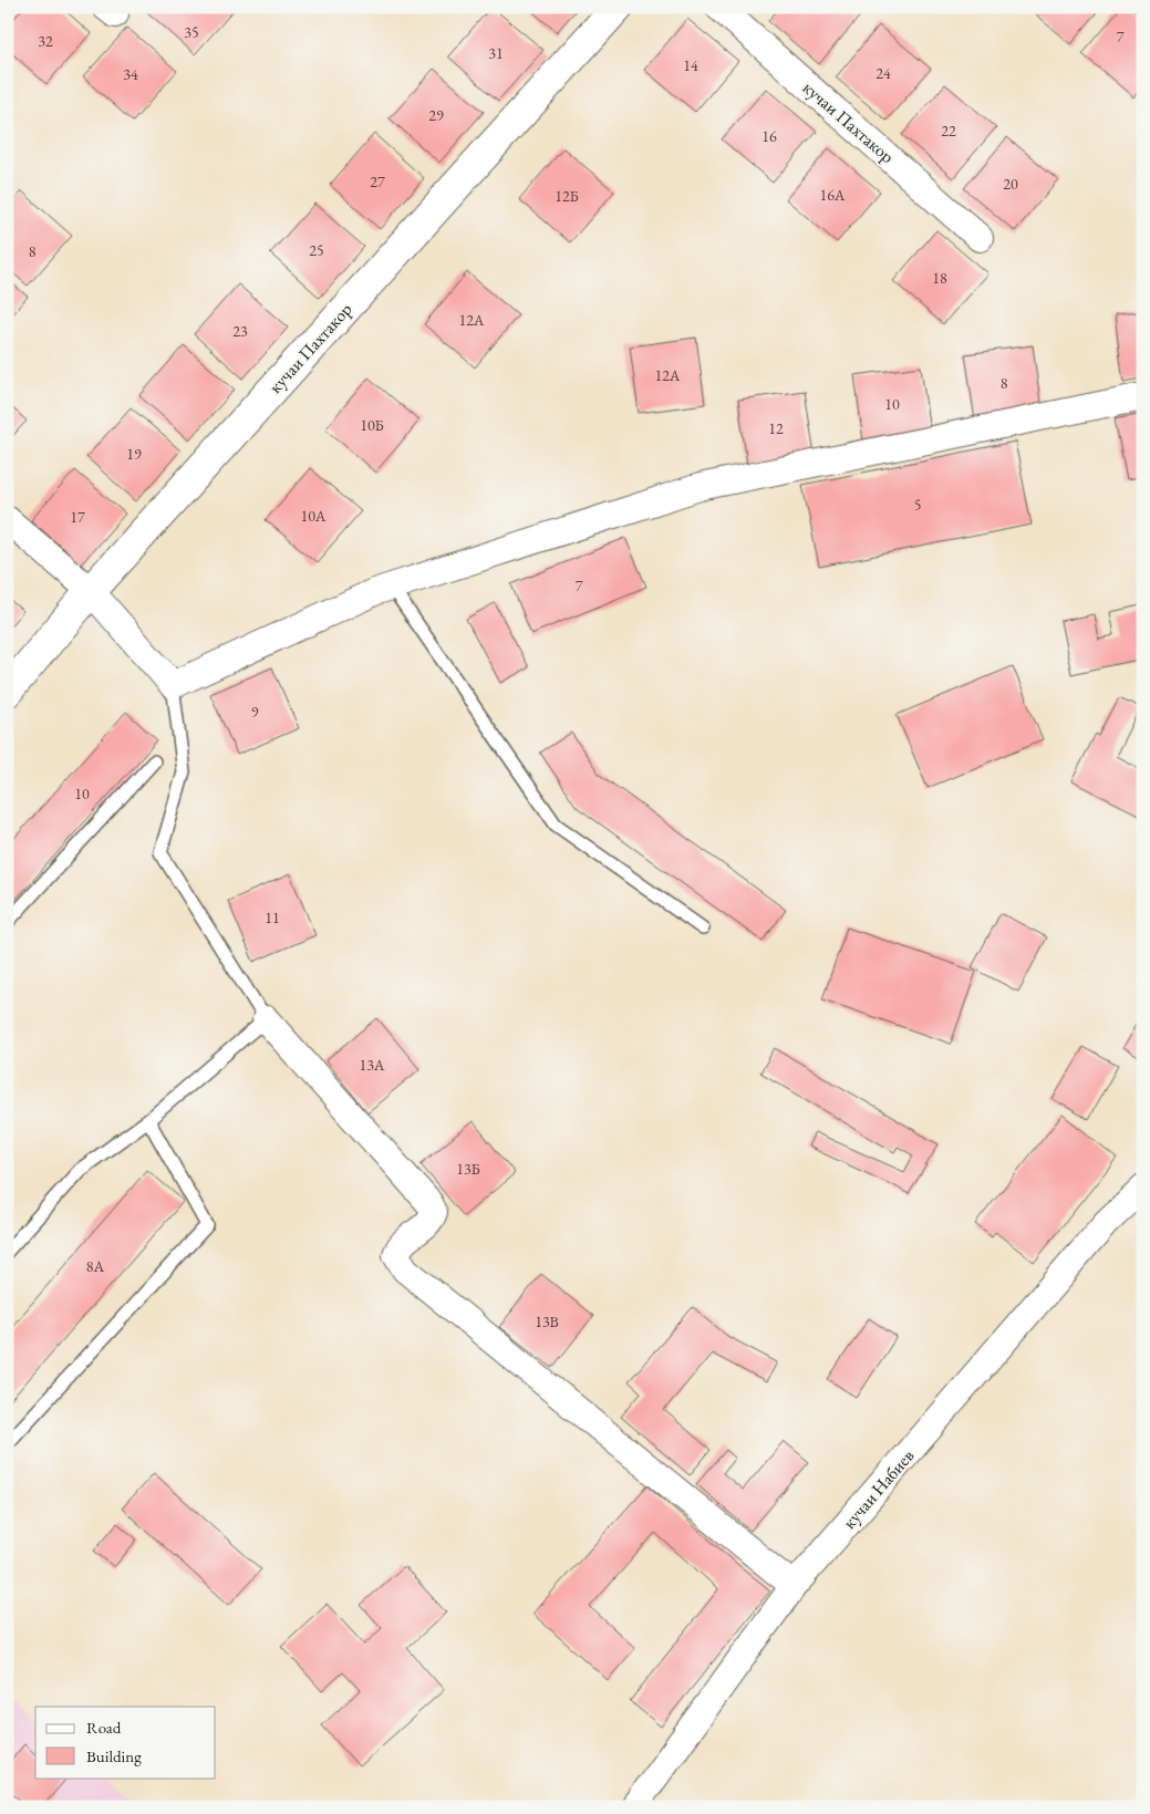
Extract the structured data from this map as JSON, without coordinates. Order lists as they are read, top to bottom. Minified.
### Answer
{"streets":{"main road":["кучаи Пахтакор"],"street":["кучаи Набиев"]},"house_numbers":["35","7","32","31","14","24","34","29","22","16","27","20","16А","12Б","25","8","18","12А","23","12А","8","10","10Б","12","19","5","10А","17","7","9","10","11","13А","13Б","8А","13В"],"legend":["Road","Building"]}
